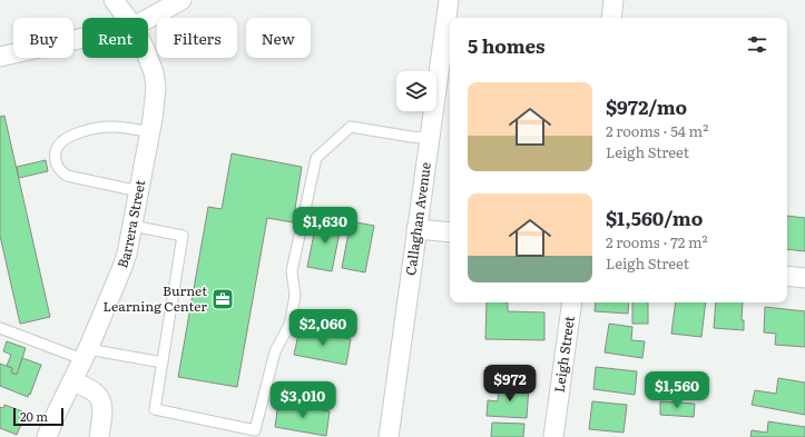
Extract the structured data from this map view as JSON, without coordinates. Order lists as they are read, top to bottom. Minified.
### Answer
{"streets":{"street":["Callaghan Avenue","Barrera Street","Leigh Street"]},"places":{"office":["Burnet Learning Center"]},"scale_bar":"20 m","page":{"chip":["Buy","Rent","Filters","New"],"heading":"5 homes","list":[{"name":"$972/mo","note":"2 rooms · 54 m² · Leigh Street"},{"name":"$1,560/mo","note":"2 rooms · 72 m² · Leigh Street"}],"price":["$1,630","$2,060","$972","$1,560","$3,010"],"scale":"20 m"}}
